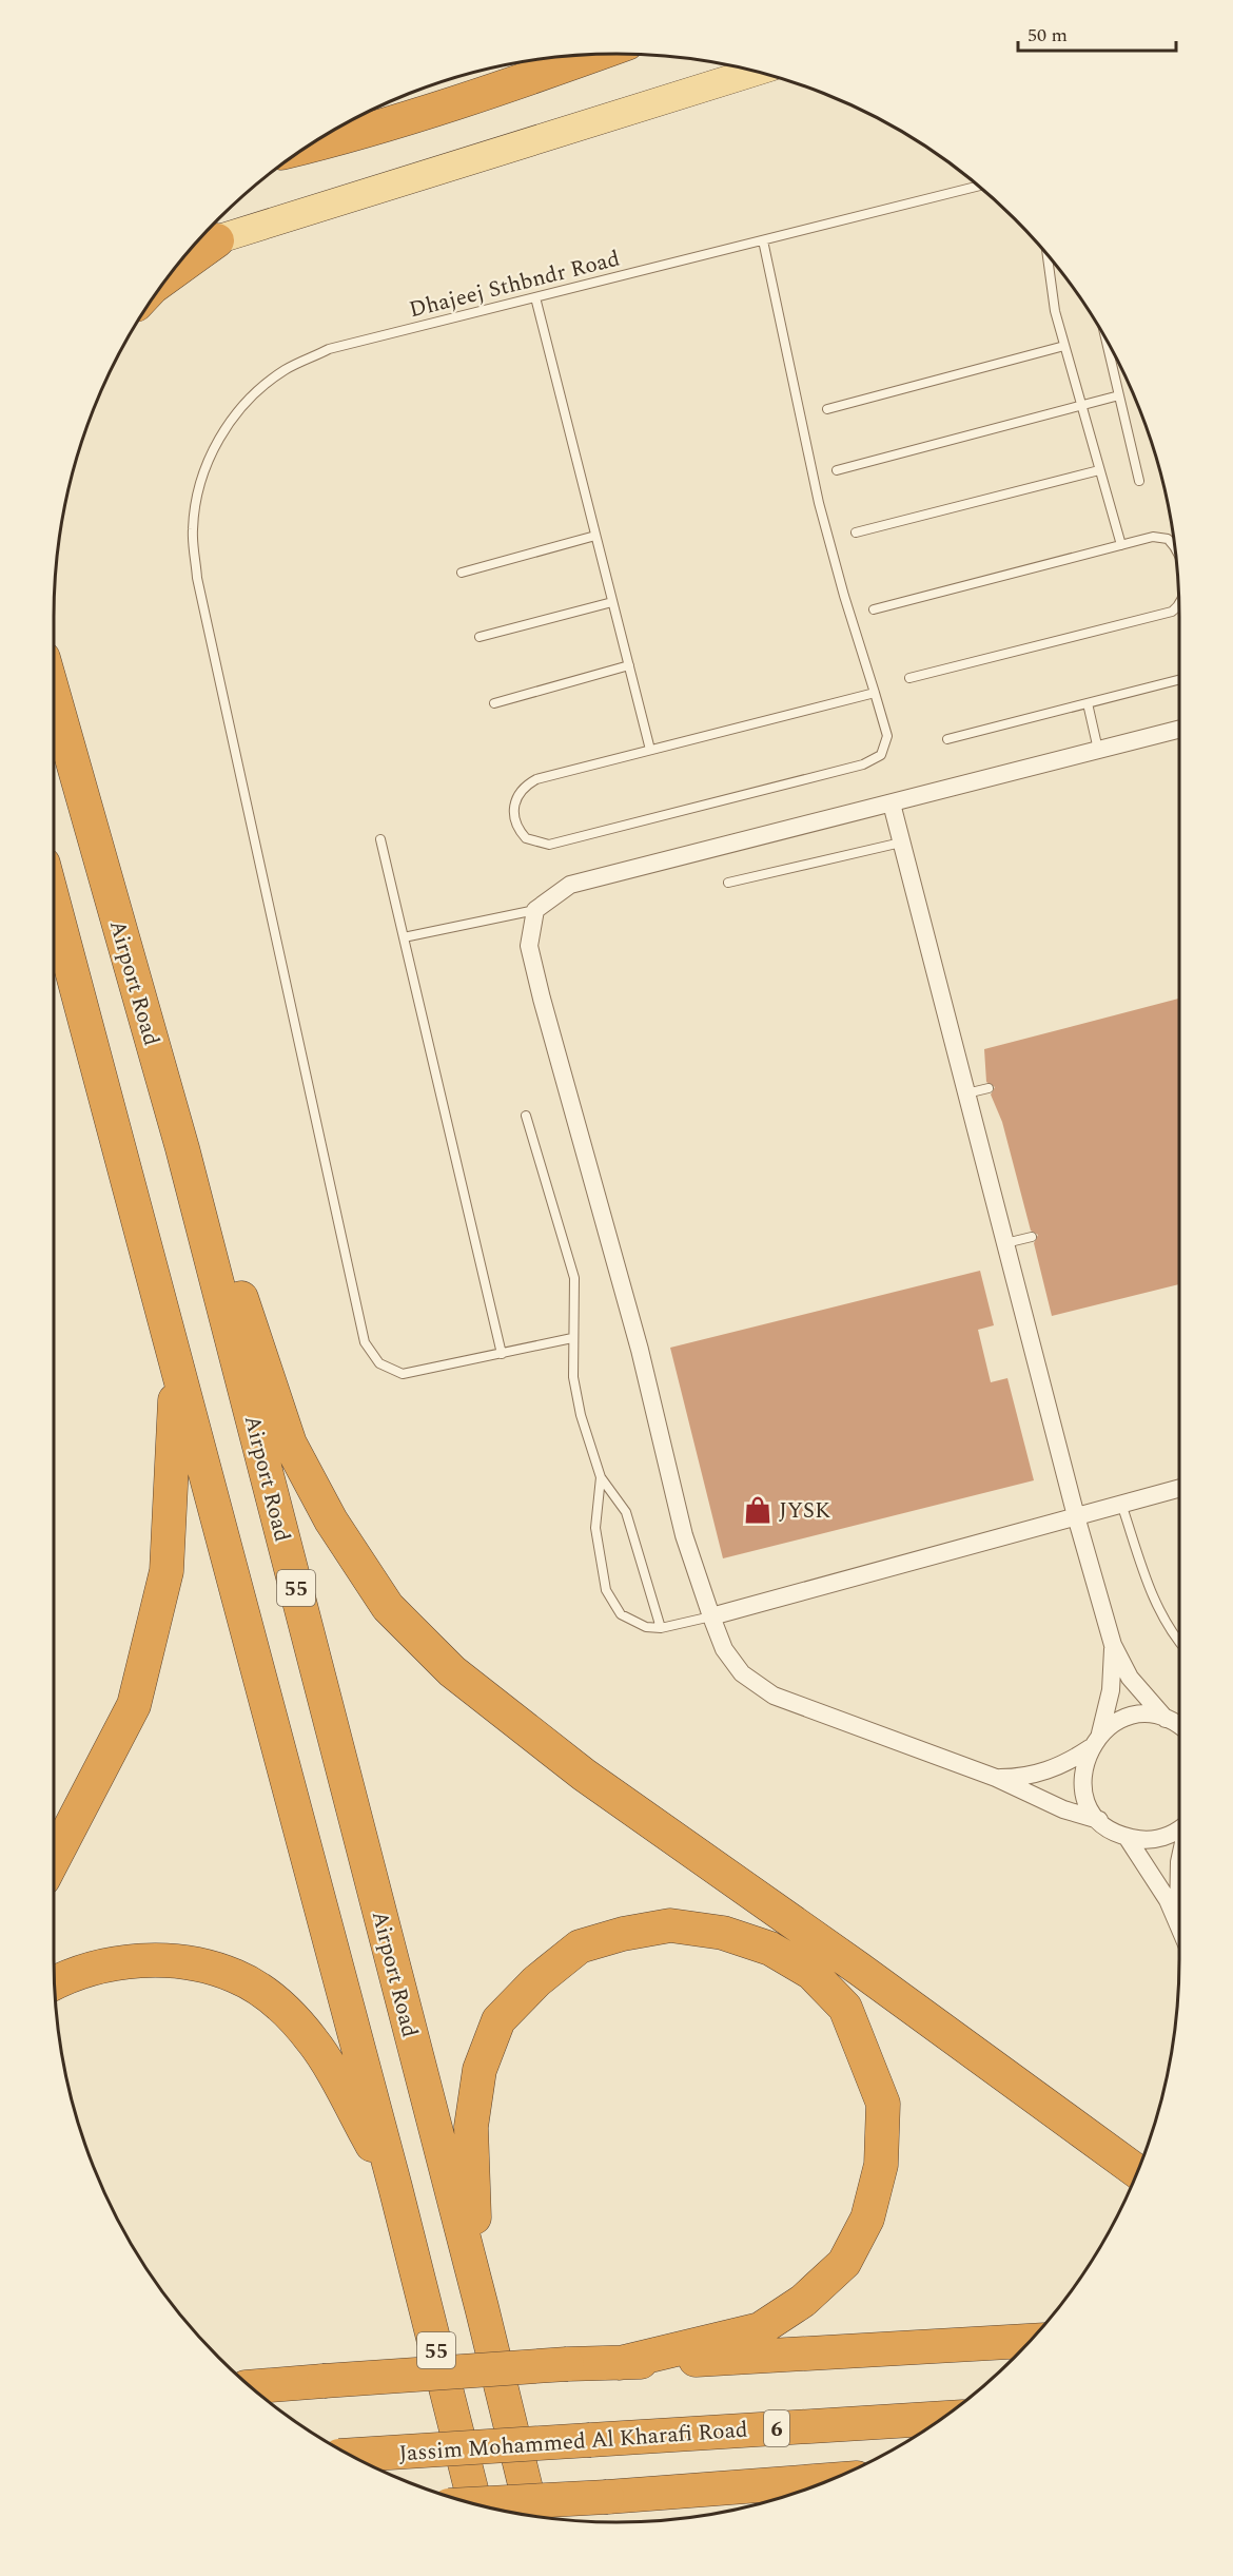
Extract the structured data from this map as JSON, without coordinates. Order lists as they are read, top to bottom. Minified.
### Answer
{"streets":{"highway":["Airport Road","55","6","Jassim Mohammed Al Kharafi Road"],"lane":["Dhajeej Sthbndr Road"]},"places":{"shop":["JYSK"]},"scale_bar":"50 m"}
